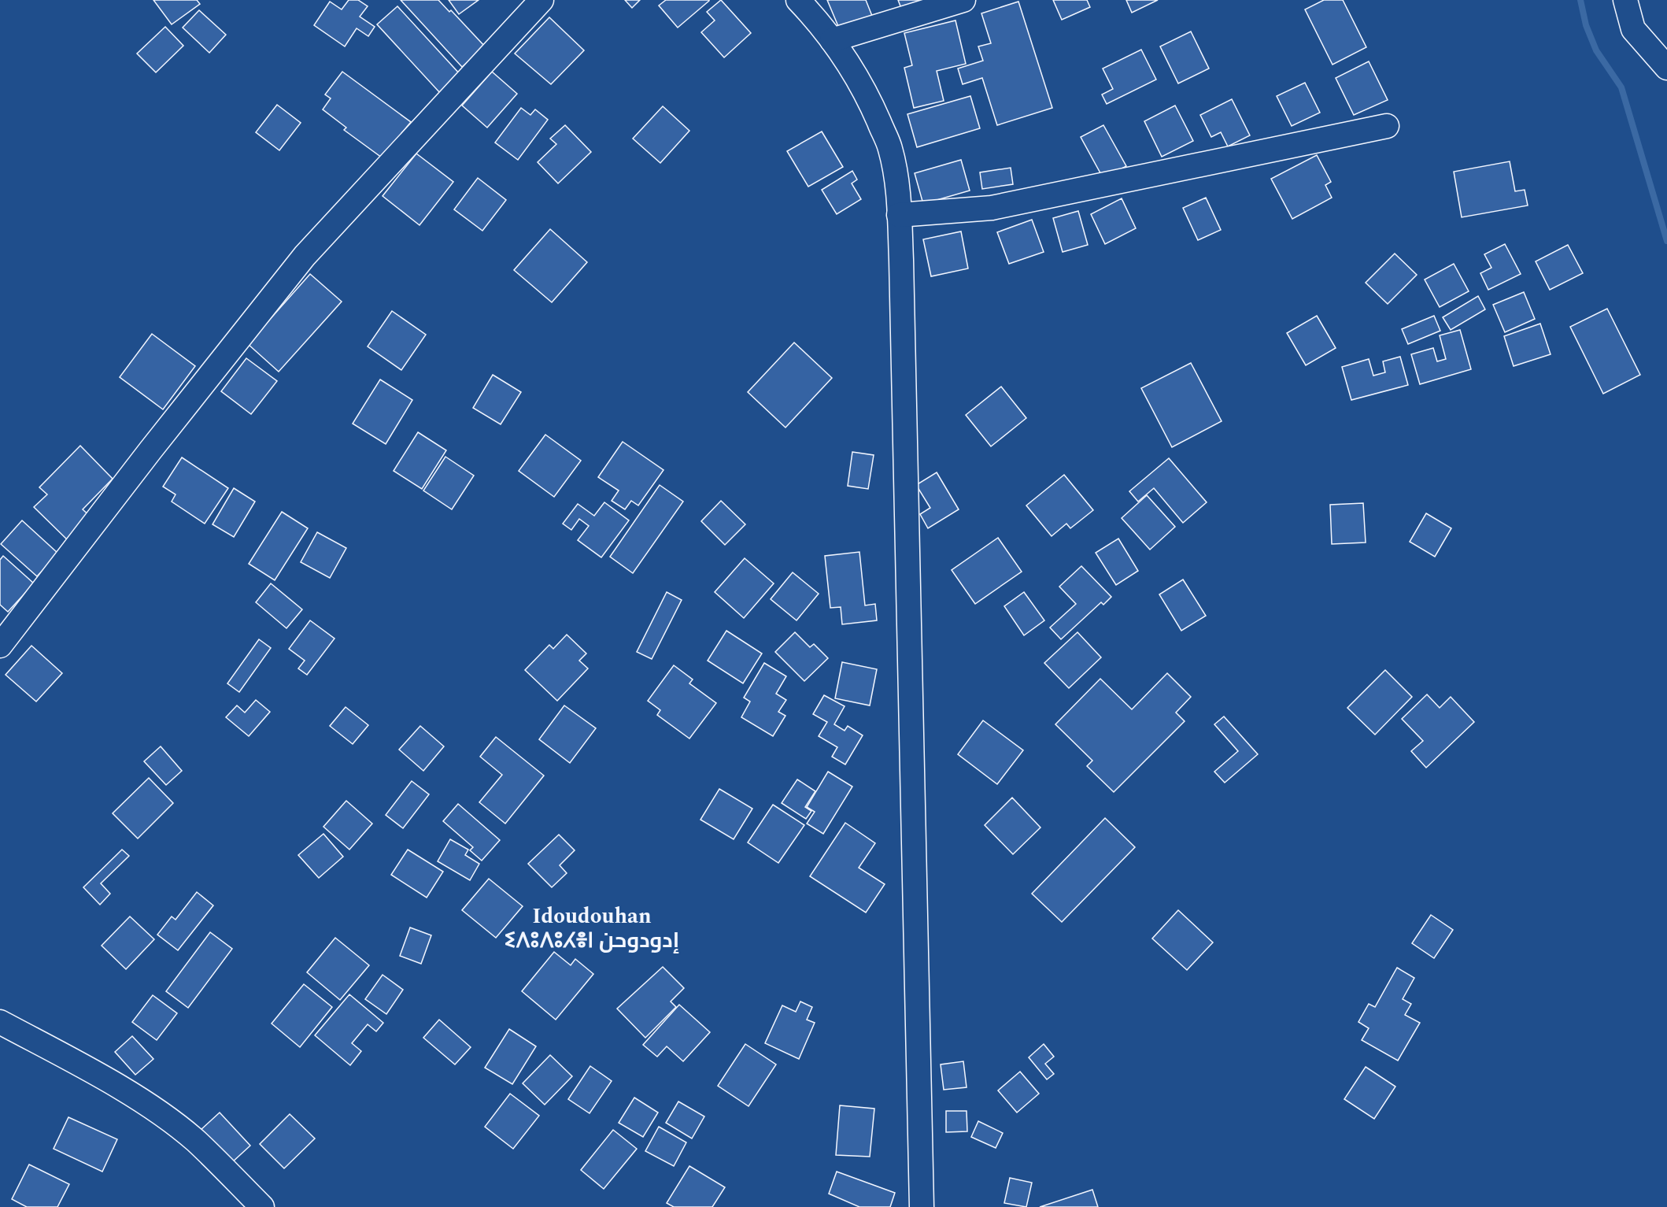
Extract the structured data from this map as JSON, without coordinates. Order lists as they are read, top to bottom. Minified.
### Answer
{"districts":["Idoudouhan ⵉⴷⵓⴷⵓⵃⴻⵏ إدودوحن"]}
